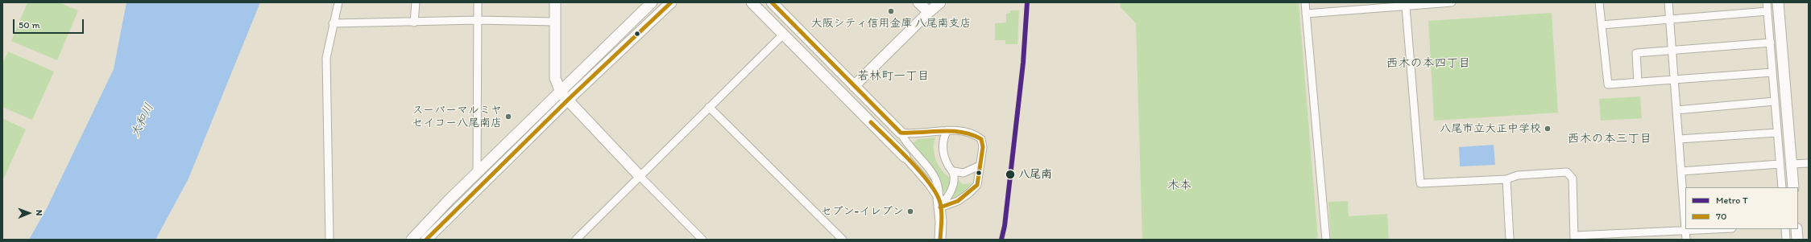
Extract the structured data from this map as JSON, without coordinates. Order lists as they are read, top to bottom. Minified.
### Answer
{"districts":["西木の本四丁目","若林町一丁目","西木の本三丁目","木本"],"water":["大和川"],"places":["大阪シティ信用金庫 八尾南支店","スーバーマルミヤ セイコー八尾南店","八尾市立大正中学校","八尾南","セブン-イレブン"],"lines":["metro line T","transit line 70"],"legend":["Metro T","70"],"scale_bar":"50 m","north":"right"}
